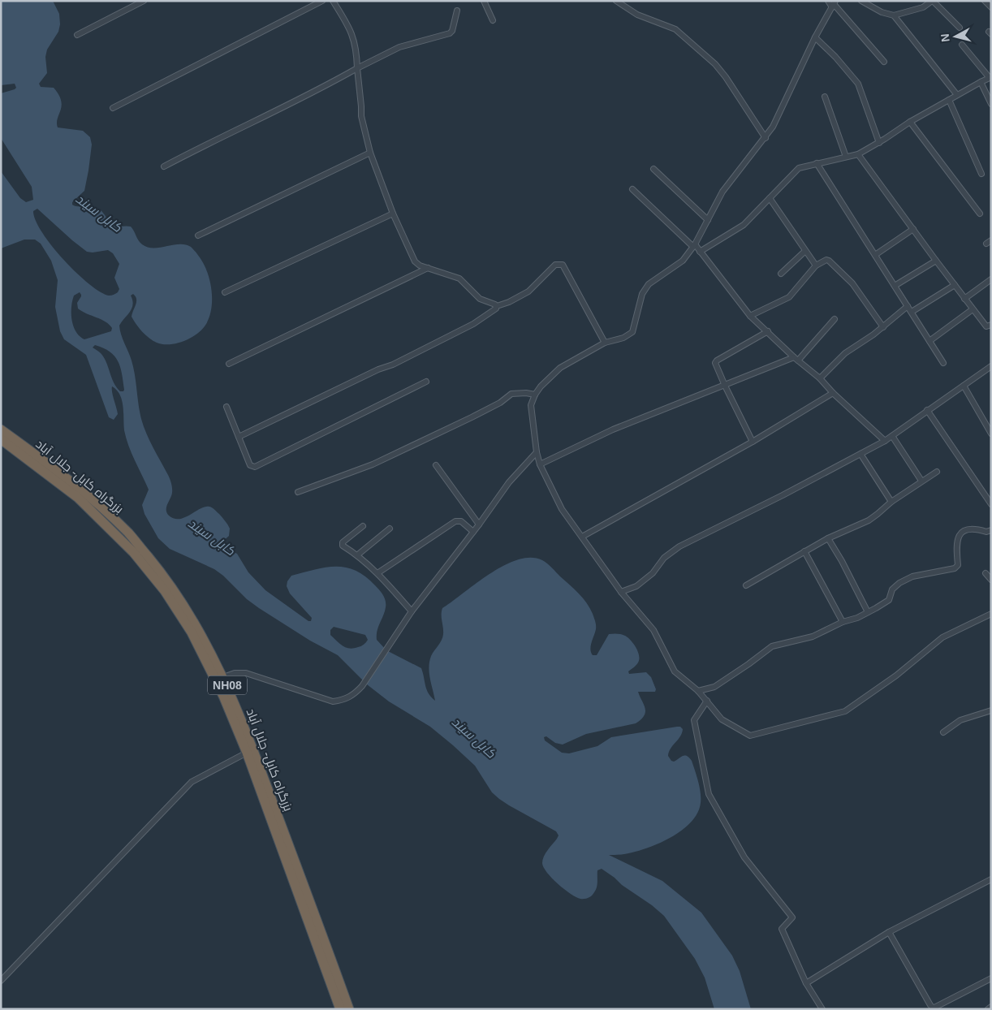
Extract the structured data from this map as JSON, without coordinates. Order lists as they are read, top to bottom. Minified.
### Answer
{"streets":{"highway":["بزرگراه کابل- جلال آباد","NH08"]},"water":["کابل سيند"],"north":"left"}
